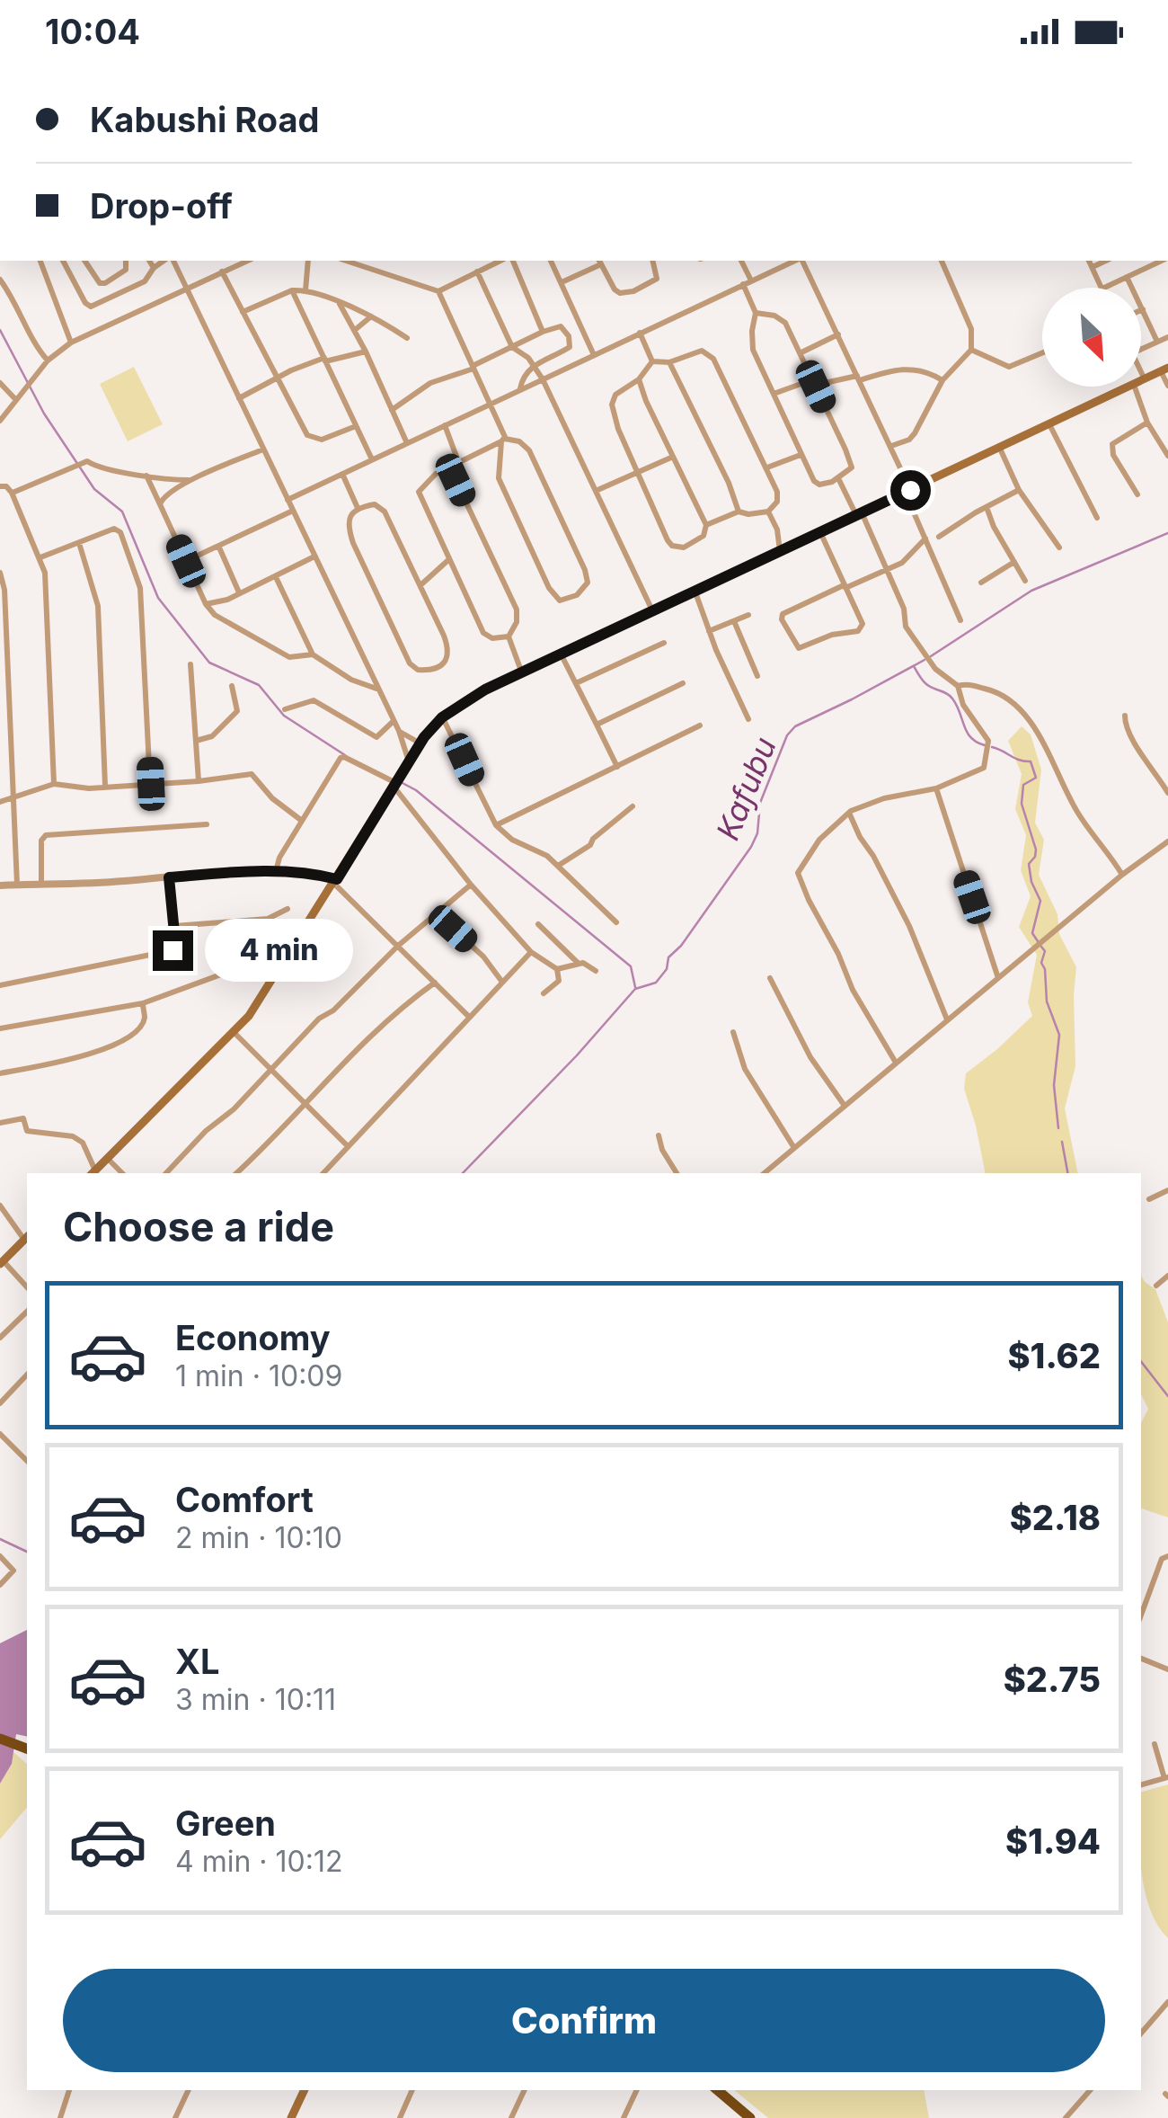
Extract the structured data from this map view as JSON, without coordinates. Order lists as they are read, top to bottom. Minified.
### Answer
{"water":["Kafubu"],"north":"bottom right","page":{"status":"10:04","banner":["Kabushi Road","Drop-off"],"bubble":"4 min","heading":"Choose a ride","list":[{"name":"Economy","note":"1 min · 10:09","value":"$1.62"},{"name":"Comfort","note":"2 min · 10:10","value":"$2.18"},{"name":"XL","note":"3 min · 10:11","value":"$2.75"},{"name":"Green","note":"4 min · 10:12","value":"$1.94"}],"buttons":"Confirm"}}
